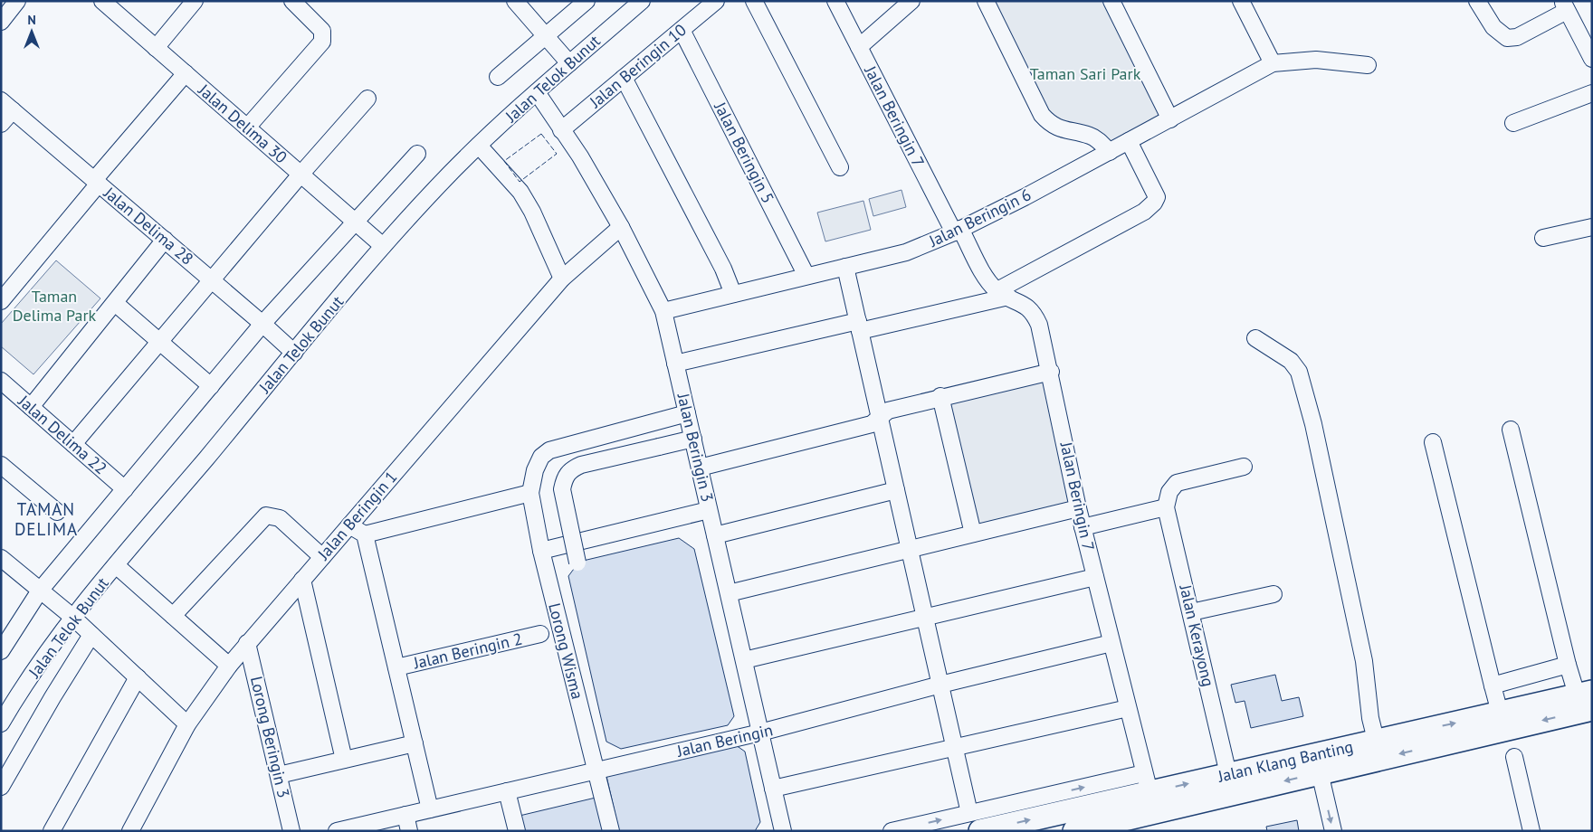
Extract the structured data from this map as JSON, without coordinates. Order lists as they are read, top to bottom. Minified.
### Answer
{"streets":{"highway":["Jalan Klang Banting"],"street":["Jalan Beringin 10","Jalan Telok Bunut","Jalan Beringin 7","Jalan Delima 30","Jalan Beringin 5","Jalan Beringin 6","Jalan Delima 28","Jalan Delima 22","Jalan Beringin 3","Jalan Beringin 1","Jalan Kerayong","Jalan Beringin 2","Lorong Wisma","Lorong Beringin 3","Jalan Beringin"]},"crossings":[["Jalan Beringin 10","Jalan Beringin 5"],["Jalan Beringin 10","Jalan Beringin 3"],["Jalan Telok Bunut","Jalan Delima 30"],["Jalan Telok Bunut","Jalan Delima 28"],["Jalan Telok Bunut","Jalan Beringin 3"],["Jalan Beringin 7","Jalan Beringin 6"],["Jalan Beringin 7","Jalan Beringin"],["Jalan Beringin 7","Jalan Klang Banting"],["Jalan Beringin 5","Jalan Beringin 6"],["Jalan Beringin 6","Jalan Beringin 3"],["Jalan Beringin 3","Jalan Beringin 1"],["Jalan Beringin 3","Lorong Wisma"],["Jalan Beringin 3","Jalan Beringin"],["Jalan Beringin 1","Lorong Beringin 3"],["Jalan Kerayong","Jalan Klang Banting"],["Lorong Wisma","Jalan Beringin"]],"districts":["TAMAN DELIMA"],"parks":["Taman Sari Park","Taman Delima Park"],"north":"top"}
